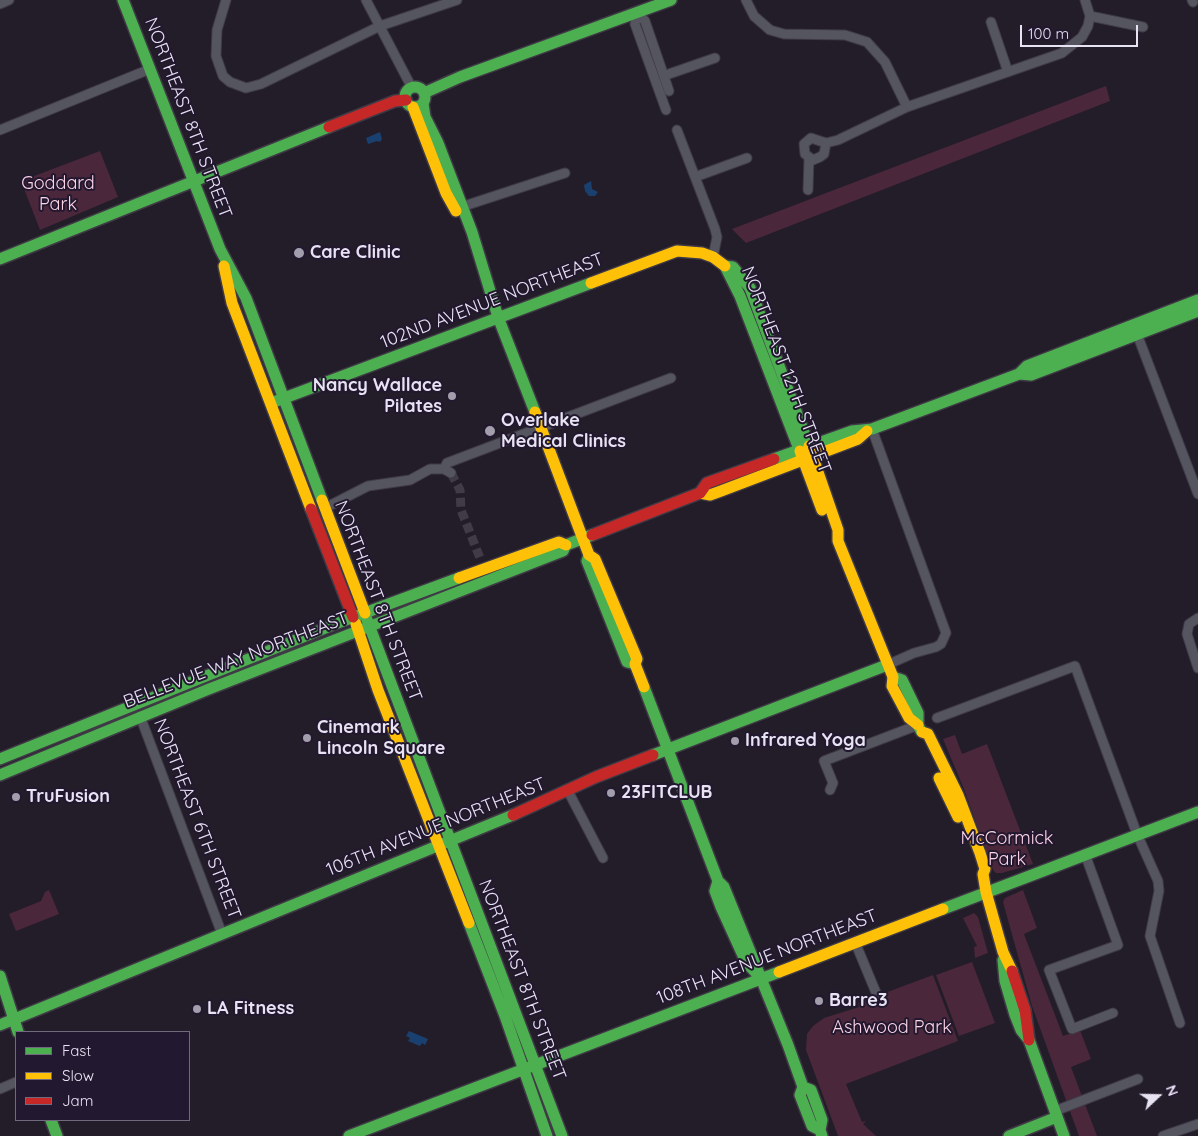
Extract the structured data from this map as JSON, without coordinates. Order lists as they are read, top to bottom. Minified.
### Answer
{"streets":{"main road":["NORTHEAST 8TH STREET","102ND AVENUE NORTHEAST","NORTHEAST 12TH STREET","BELLEVUE WAY NORTHEAST","106TH AVENUE NORTHEAST","108TH AVENUE NORTHEAST"],"street":["NORTHEAST 6TH STREET"]},"crossings":[["NORTHEAST 8TH STREET","102ND AVENUE NORTHEAST"],["NORTHEAST 8TH STREET","BELLEVUE WAY NORTHEAST"],["NORTHEAST 8TH STREET","106TH AVENUE NORTHEAST"],["NORTHEAST 8TH STREET","108TH AVENUE NORTHEAST"],["102ND AVENUE NORTHEAST","NORTHEAST 12TH STREET"],["NORTHEAST 12TH STREET","BELLEVUE WAY NORTHEAST"],["NORTHEAST 12TH STREET","106TH AVENUE NORTHEAST"],["NORTHEAST 12TH STREET","108TH AVENUE NORTHEAST"],["BELLEVUE WAY NORTHEAST","NORTHEAST 6TH STREET"],["NORTHEAST 6TH STREET","106TH AVENUE NORTHEAST"]],"parks":["Goddard Park","McCormick Park","Ashwood Park"],"places":["Care Clinic","Nancy Wallace Pilates","Overlake Medical Clinics","Cinemark Lincoln Square","Infrared Yoga","23FITCLUB","TruFusion","Barre3","LA Fitness"],"legend":["Fast","Slow","Jam"],"scale_bar":"100 m","north":"right"}
